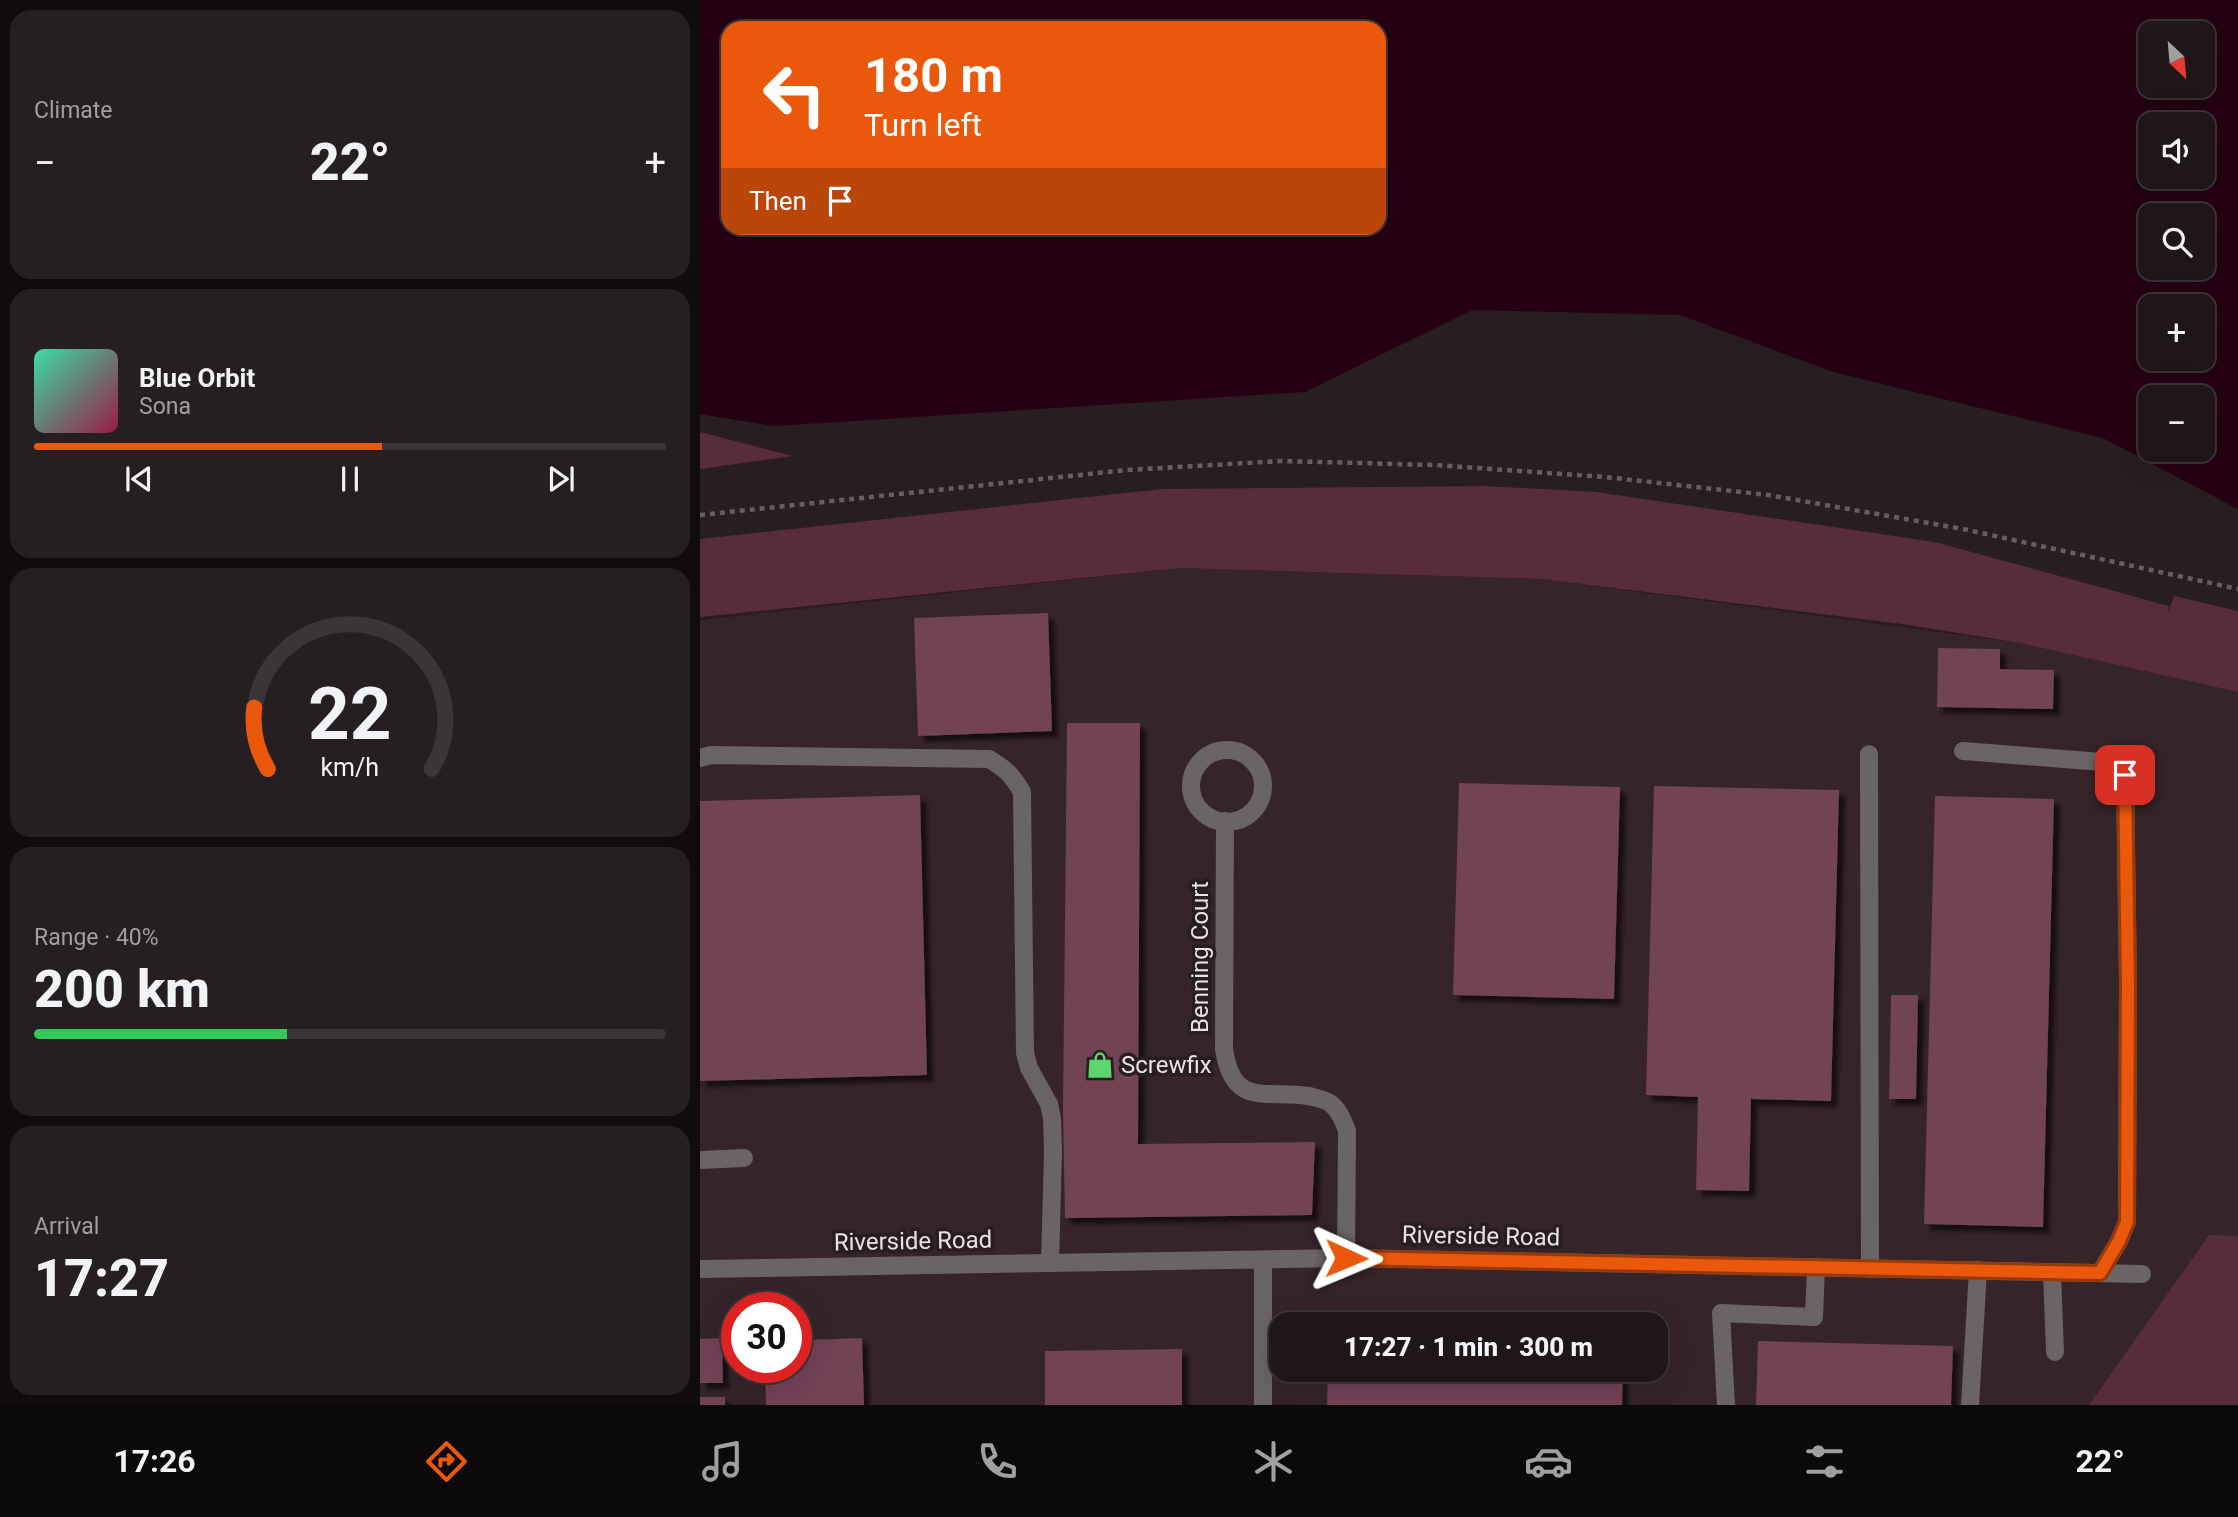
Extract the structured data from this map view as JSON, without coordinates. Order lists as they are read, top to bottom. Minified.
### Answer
{"streets":{"street":["Benning Court","Riverside Road"]},"crossings":[["Benning Court","Riverside Road"]],"places":{"shop":["Screwfix"]},"north":"bottom right","page":{"tile":["Climate",["Range · 40%","200 km"],["Arrival","17:27"]],"map_buttons":["+","−"],"turn":["180 m","Turn left"],"heat":["−","22°","+"],"then":"Then","song":["Blue Orbit","Sona"],"limit":"30","trip":"17:27 · 1 min · 300 m","tabs":["17:26","22°"],"gauge":["22","km/h"]}}
